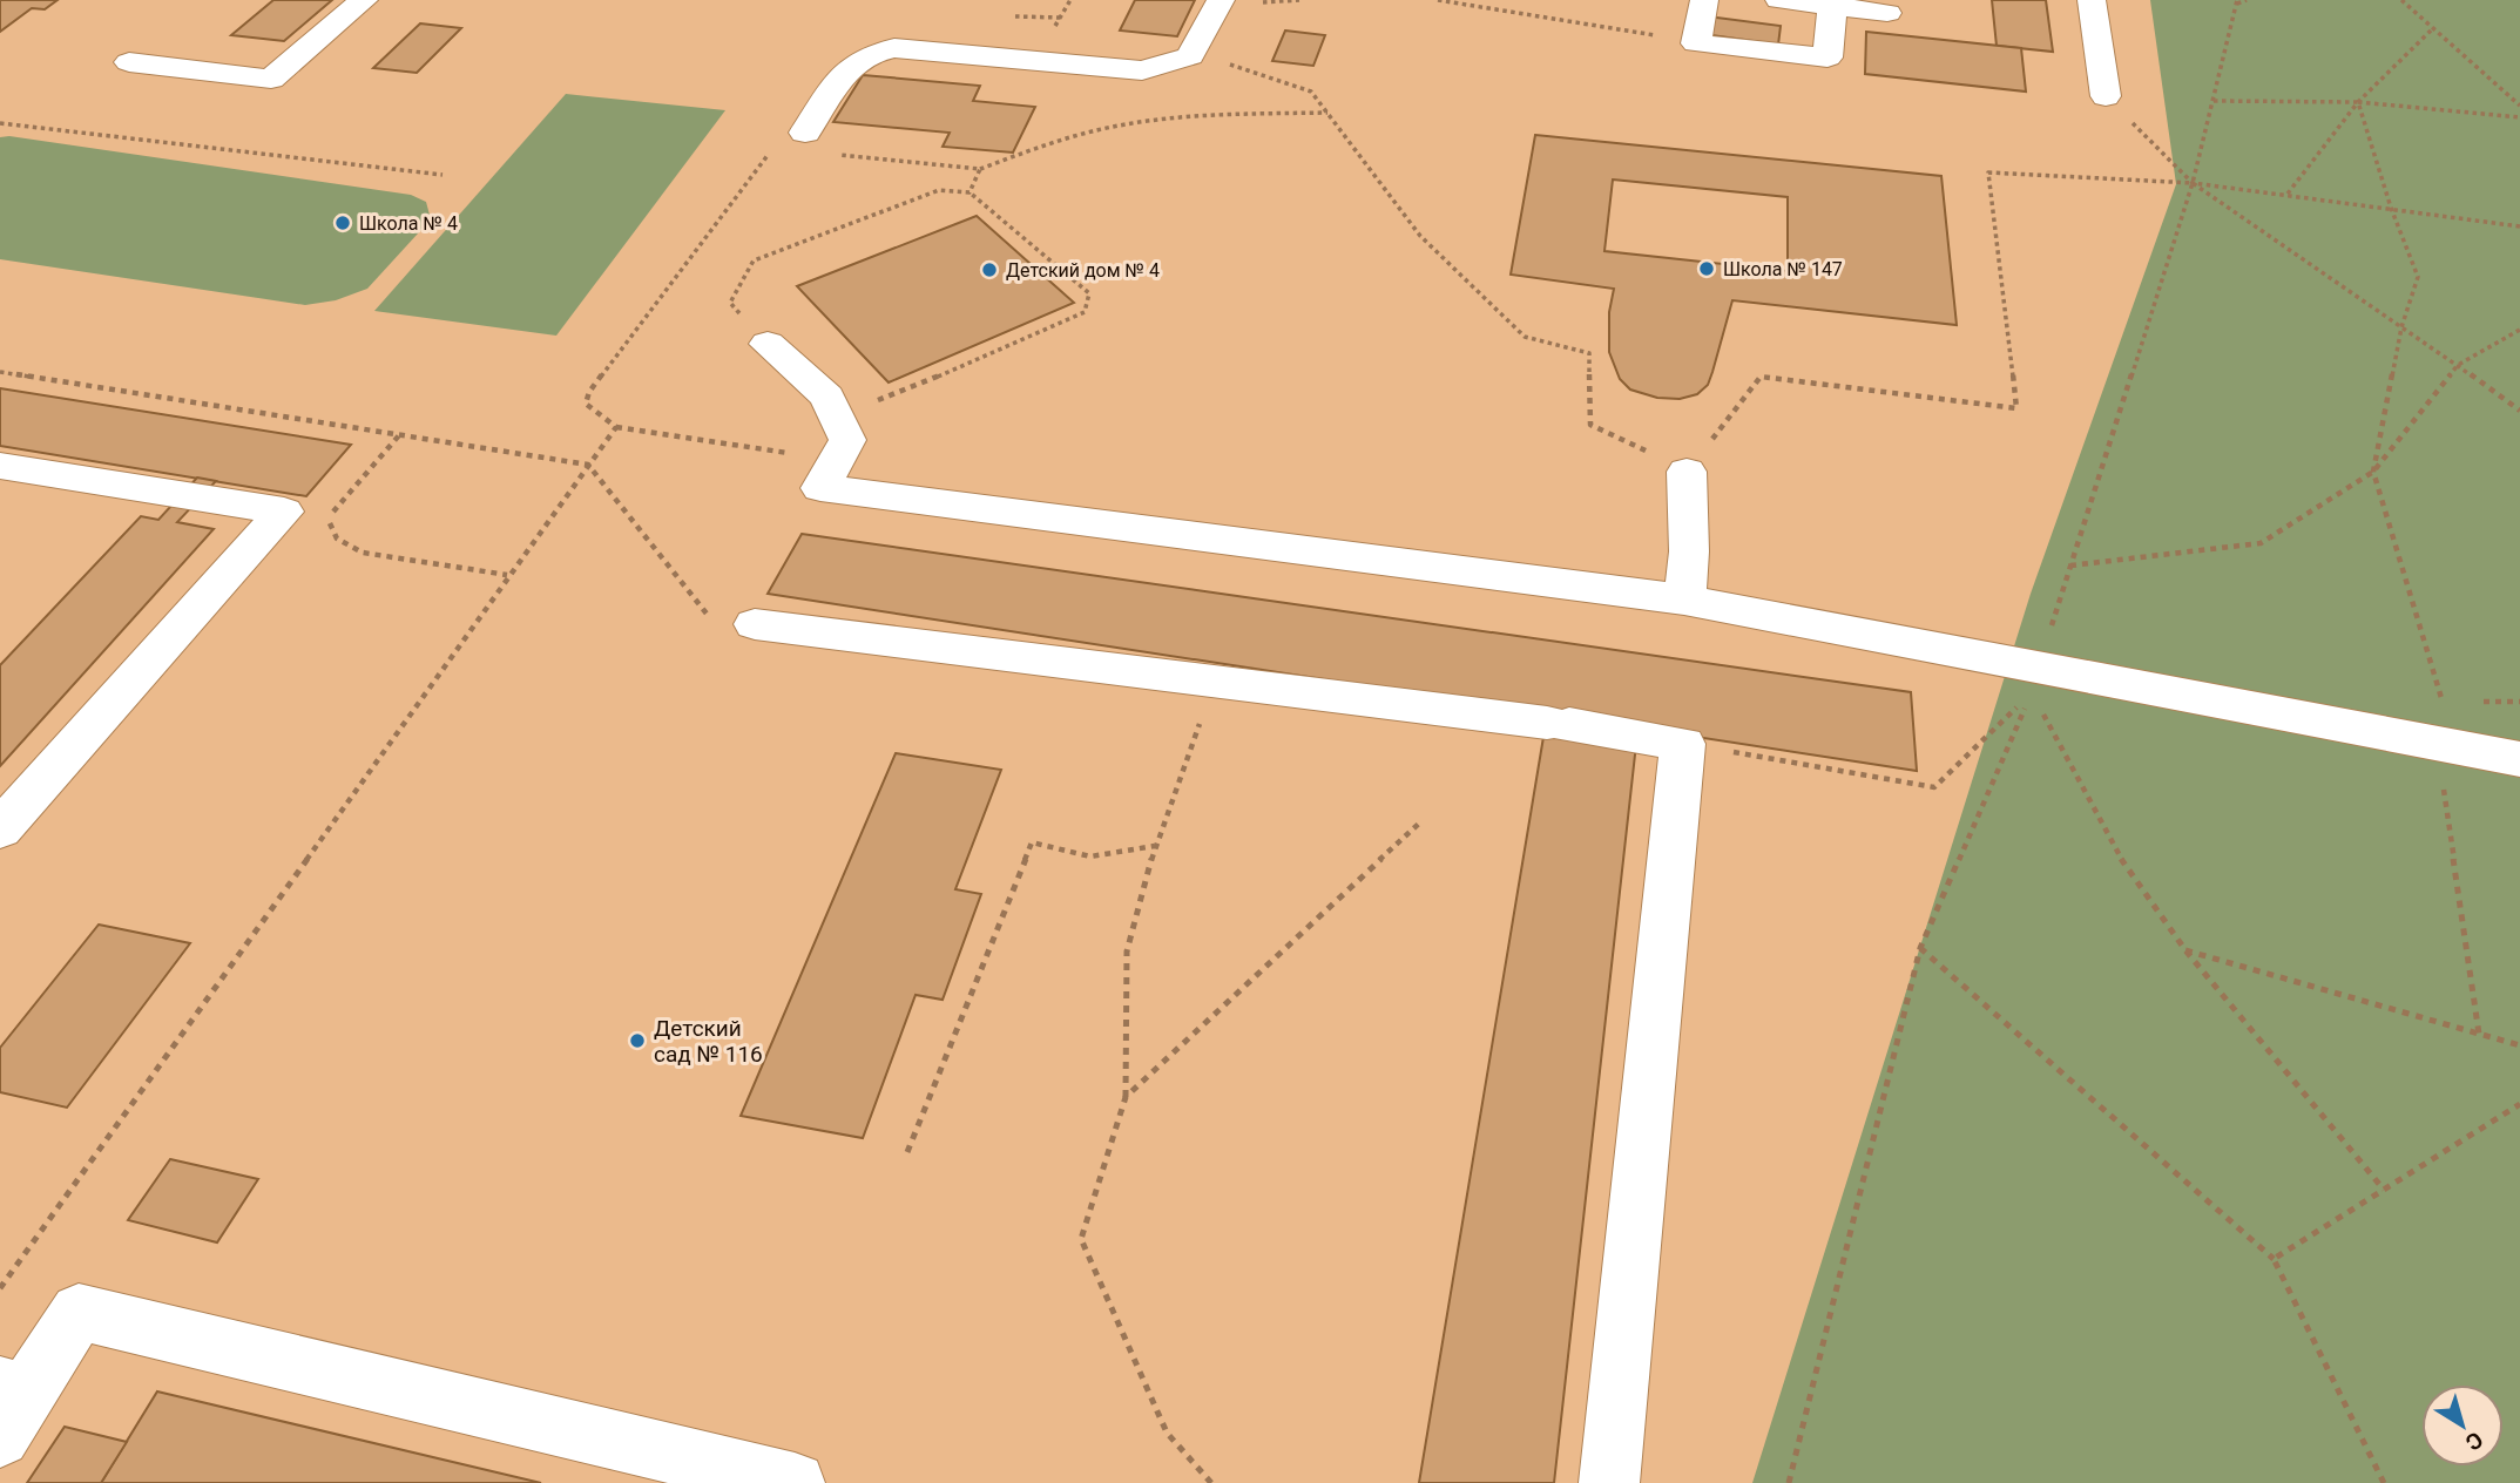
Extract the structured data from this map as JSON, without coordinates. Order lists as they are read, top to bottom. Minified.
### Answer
{"places":["Школа № 4","Школа № 147","Детский дом № 4","Детский сад № 116"],"north":"bottom right"}
